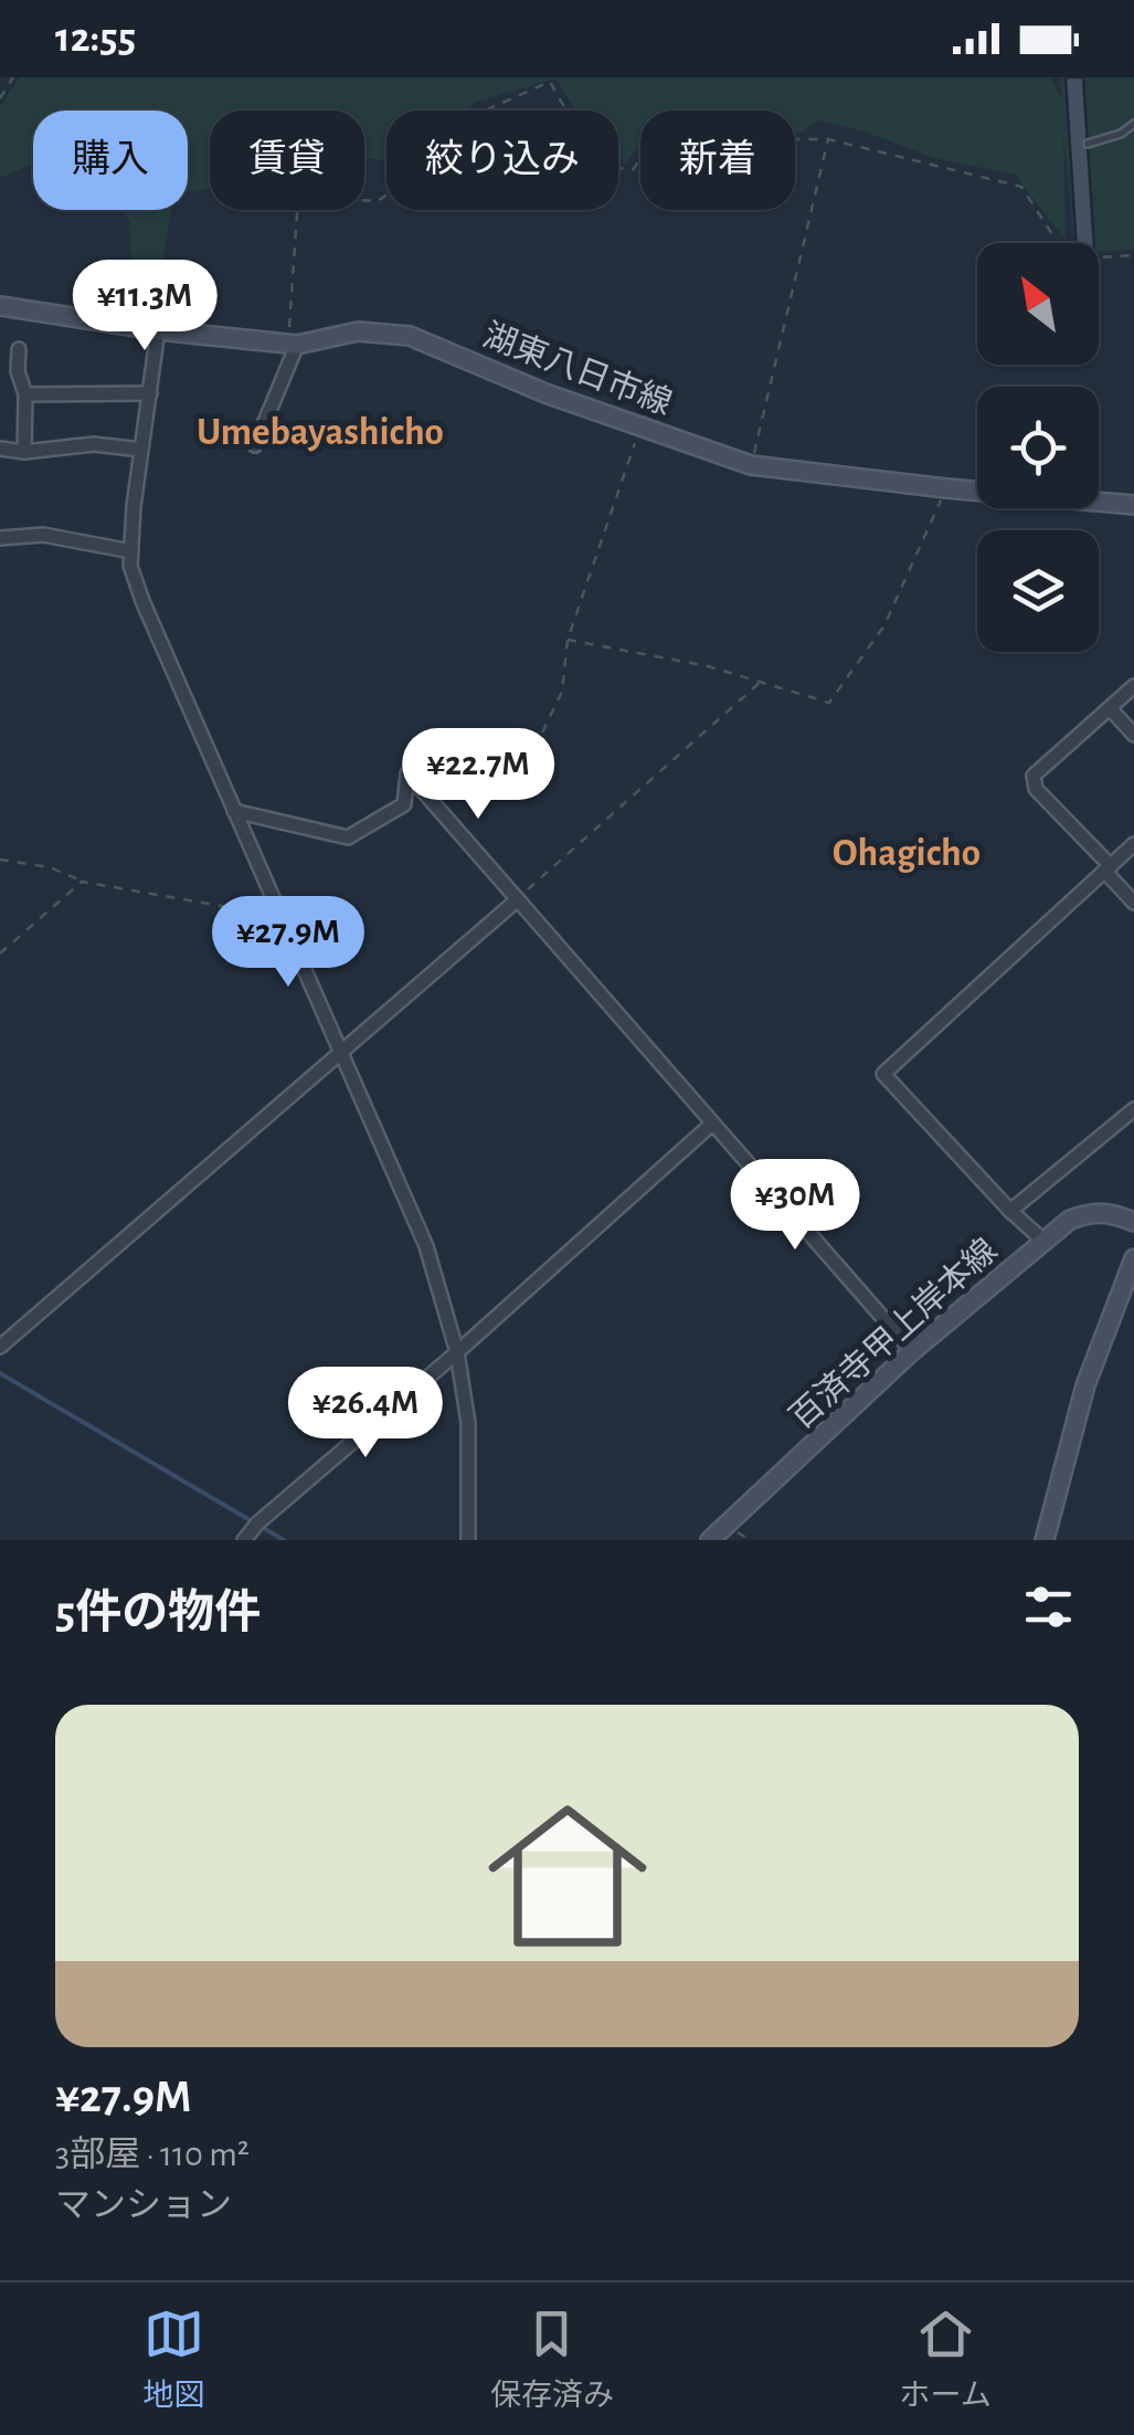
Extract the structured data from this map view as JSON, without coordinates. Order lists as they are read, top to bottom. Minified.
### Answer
{"streets":{"main road":["湖東八日市線","百済寺甲上岸本線"]},"districts":["Umebayashicho","Ohagicho"],"north":"top left","page":{"status":"12:55","chip":["購入","賃貸","絞り込み","新着"],"price":["¥11.3M","¥22.7M","¥27.9M","¥30M","¥26.4M"],"heading":"5件の物件","list":[{"name":"¥27.9M","note":"3部屋 · 110 m² · マンション"}],"tabs":["地図","保存済み","ホーム"]}}
